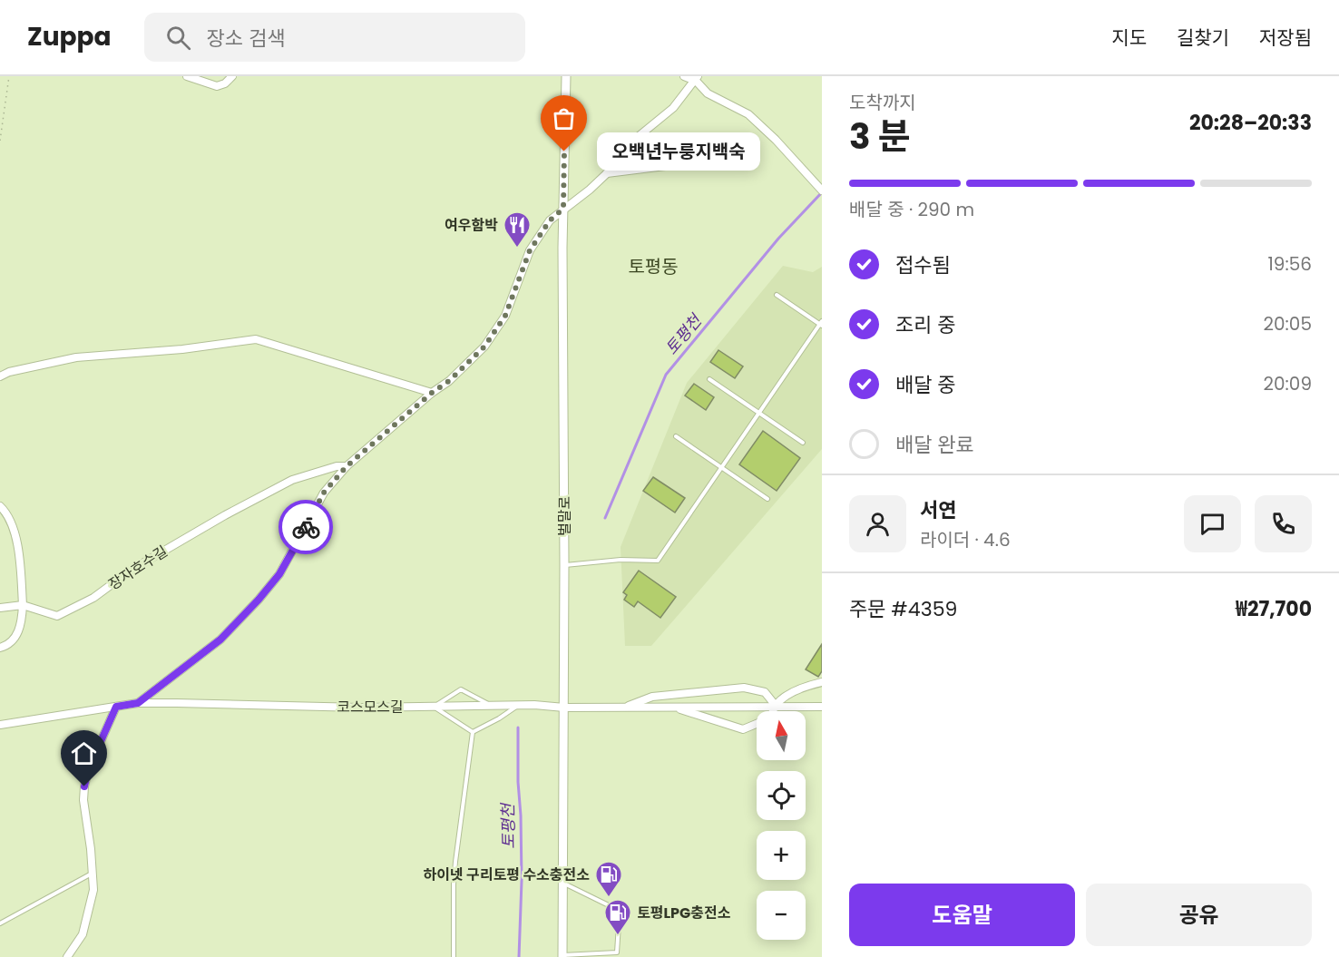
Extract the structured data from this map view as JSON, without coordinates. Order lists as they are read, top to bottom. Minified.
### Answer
{"streets":{"street":["벌말로","장자호수길","코스모스길"]},"crossings":[["벌말로","코스모스길"]],"districts":["토평동"],"water":["토평천"],"places":{"other":["오백년누룽지백숙"],"restaurant":["여우함박"],"fuel station":["하이넷 구리토평 수소충전소","토평LPG충전소"]},"north":"top","page":{"header":"Zuppa","search":"장소 검색","nav":["지도","길찾기","저장됨"],"heading":["3 분","도착까지","20:28–20:33"],"panel":["서연","라이더 · 4.6","주문 #4359","₩27,700"],"bubble":"오백년누룽지백숙","bar":"배달 중 · 290 m","list":[["접수됨","19:56"],["조리 중","20:05"],["배달 중","20:09"],"배달 완료"],"map_buttons":["+","−"],"buttons":["도움말","공유"]}}
